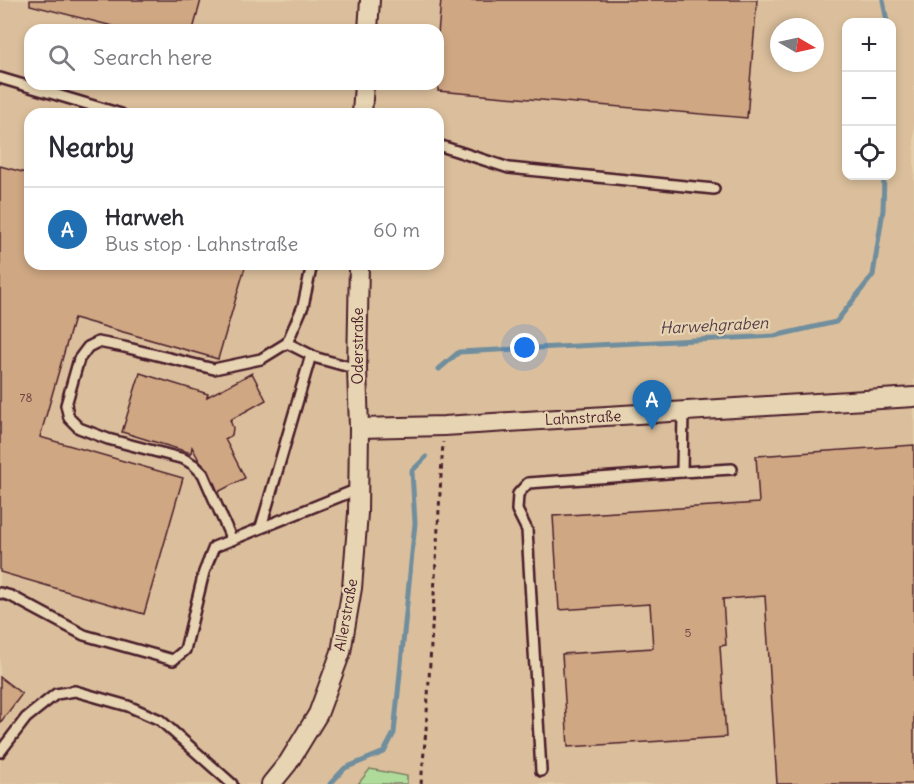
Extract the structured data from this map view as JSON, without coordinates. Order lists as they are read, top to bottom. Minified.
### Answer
{"streets":{"street":["Oderstraße","Lahnstraße","Allerstraße"]},"crossings":[["Oderstraße","Lahnstraße"],["Oderstraße","Allerstraße"],["Lahnstraße","Allerstraße"]],"water":["Harwehgraben"],"house_numbers":["78","5"],"north":"right","page":{"map_buttons":["+","−"],"search":"Search here","heading":"Nearby","list":[{"mark":"A","name":"Harweh","note":"Bus stop · Lahnstraße","value":"60 m"}],"pins":"A"}}
